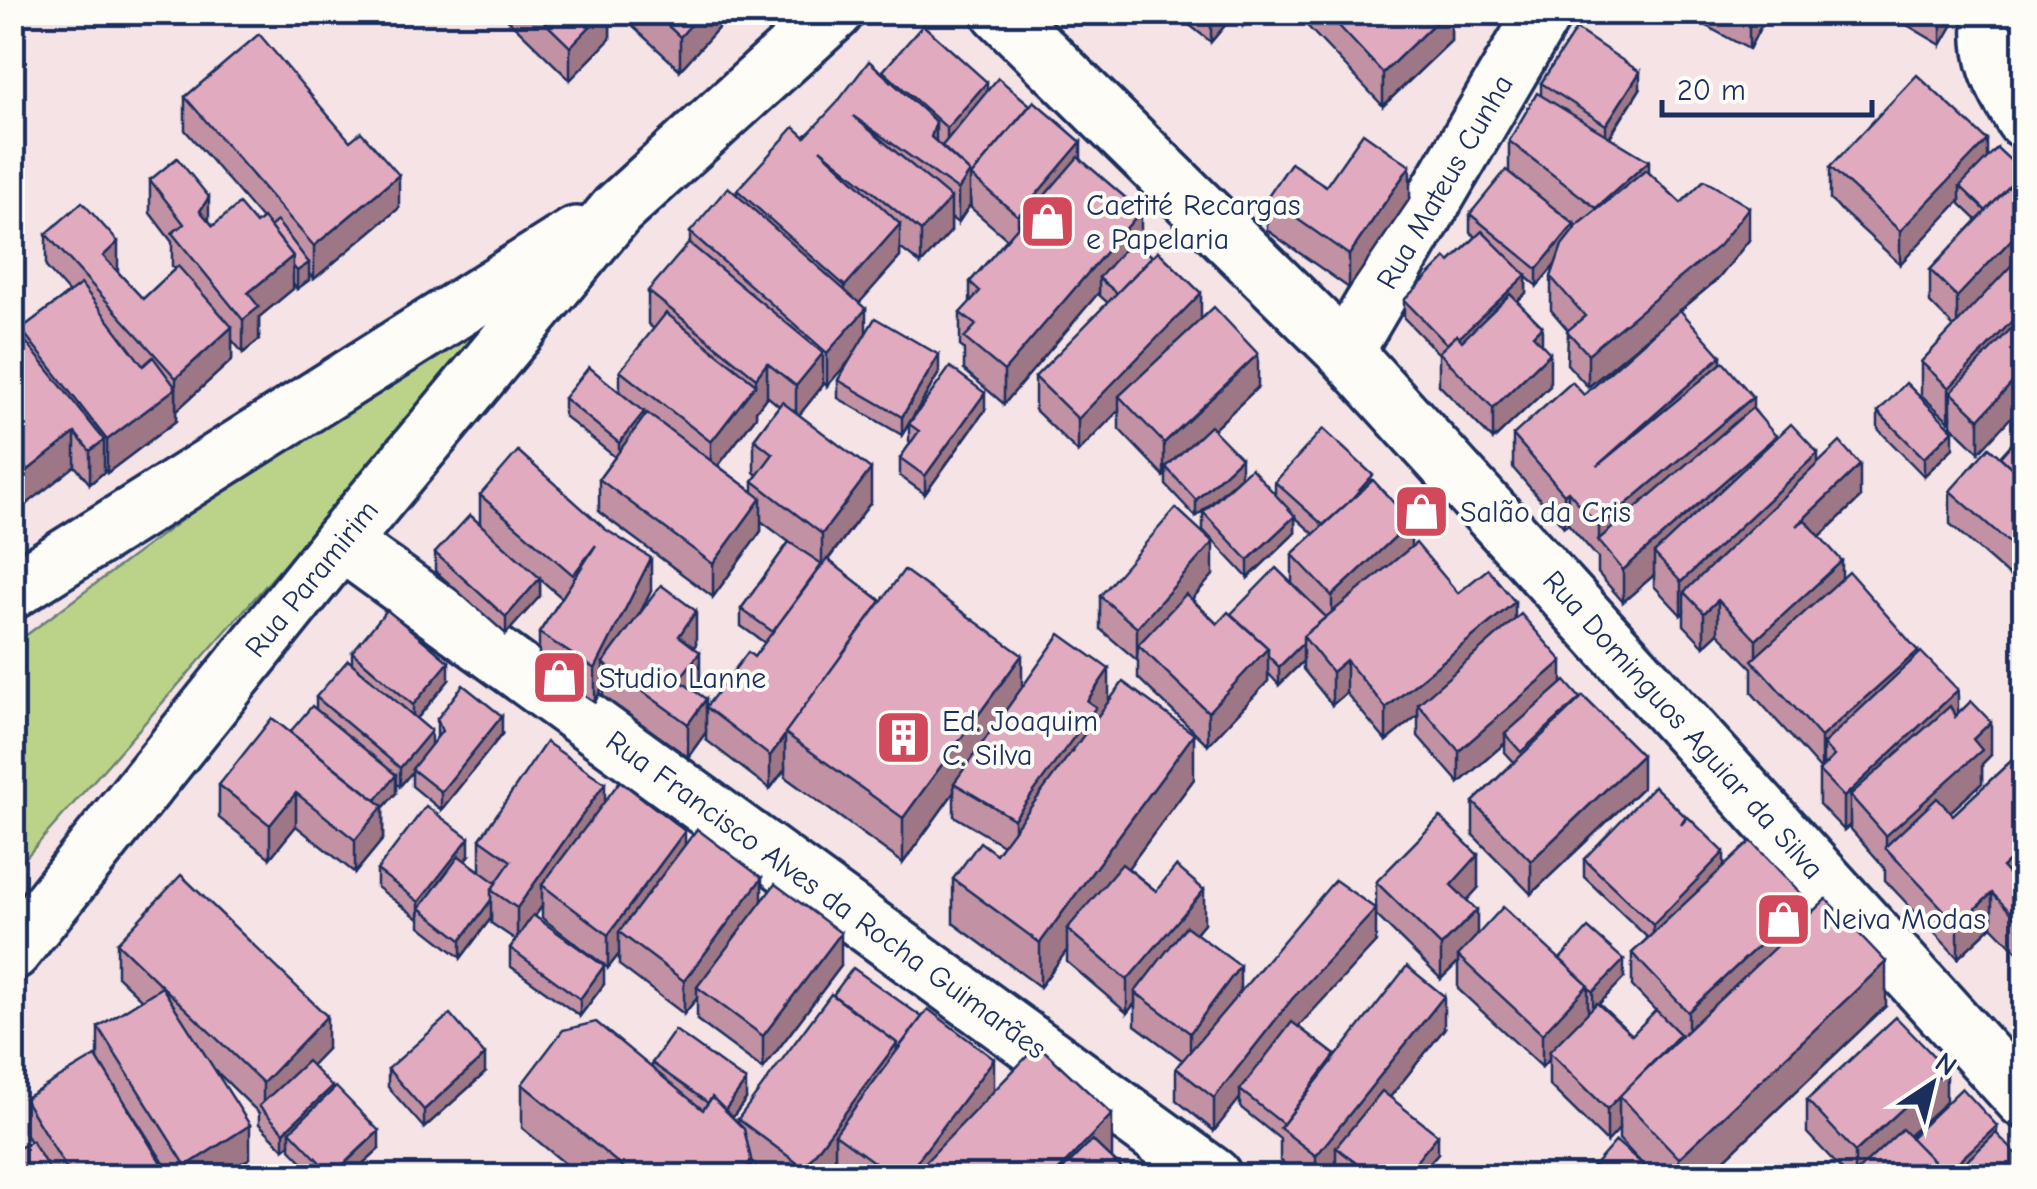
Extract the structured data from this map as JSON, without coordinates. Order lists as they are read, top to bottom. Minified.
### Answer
{"streets":{"street":["Rua Mateus Cunha","Rua Paramirim","Rua Dominguos Aguiar da Silva","Rua Francisco Alves da Rocha Guimarães"]},"crossings":[["Rua Mateus Cunha","Rua Dominguos Aguiar da Silva"],["Rua Paramirim","Rua Francisco Alves da Rocha Guimarães"]],"places":{"shop":["Caetité Recargas e Papelaria","Salão da Cris","Studio Lanne","Neiva Modas"],"building":["Ed. Joaquim C. Silva"]},"scale_bar":"20 m","north":"top right"}
